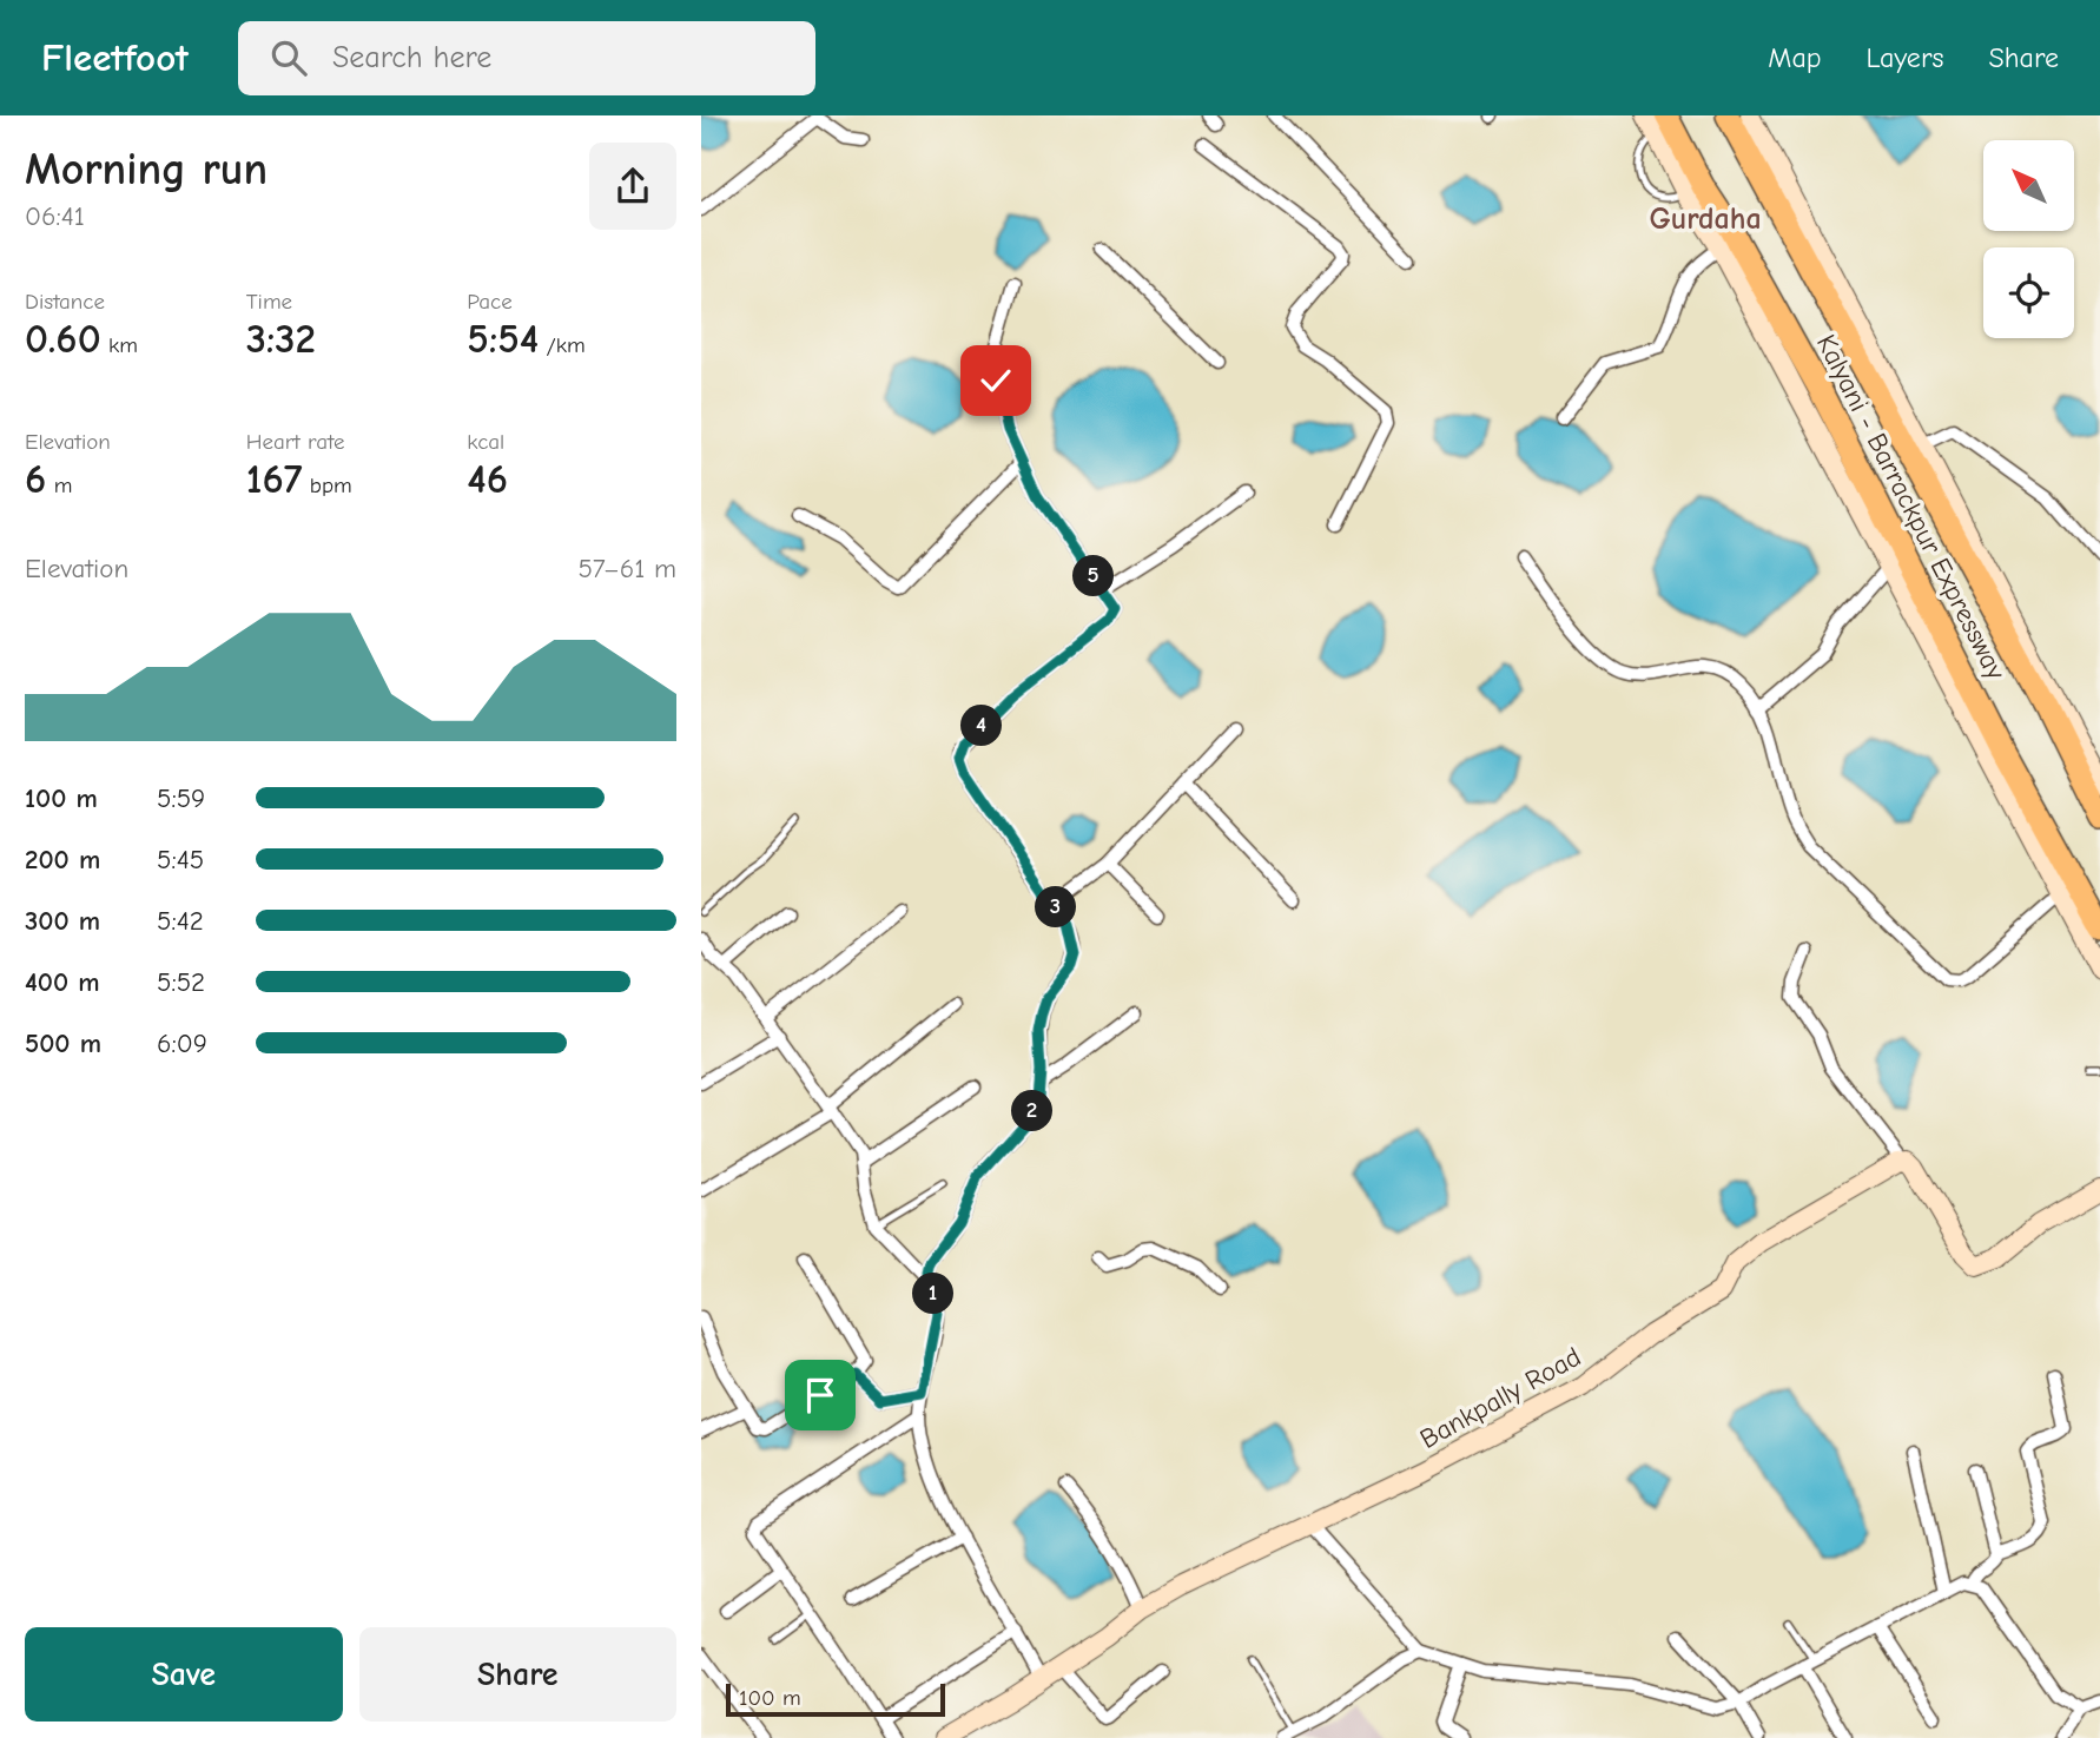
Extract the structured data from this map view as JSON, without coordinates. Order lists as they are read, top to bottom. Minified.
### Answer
{"streets":{"highway":["Kalyani - Barrackpur Expressway"],"street":["Bankpally Road"]},"districts":["Gurdaha"],"scale_bar":"100 m","north":"top left","page":{"header":"Fleetfoot","search":"Search here","nav":["Map","Layers","Share"],"heading":["Morning run","06:41"],"stats":[["Distance","0.60 km"],["Time","3:32"],["Pace","5:54 /km"],["Elevation","6 m"],["Heart rate","167 bpm"],["kcal","46"]],"chart":["Elevation","57–61 m"],"pins":["5","4","3","2","1"],"list":[{"name":"100 m","note":"5:59"},{"name":"200 m","note":"5:45"},{"name":"300 m","note":"5:42"},{"name":"400 m","note":"5:52"},{"name":"500 m","note":"6:09"}],"buttons":["Save","Share"],"scale":"100 m"}}
